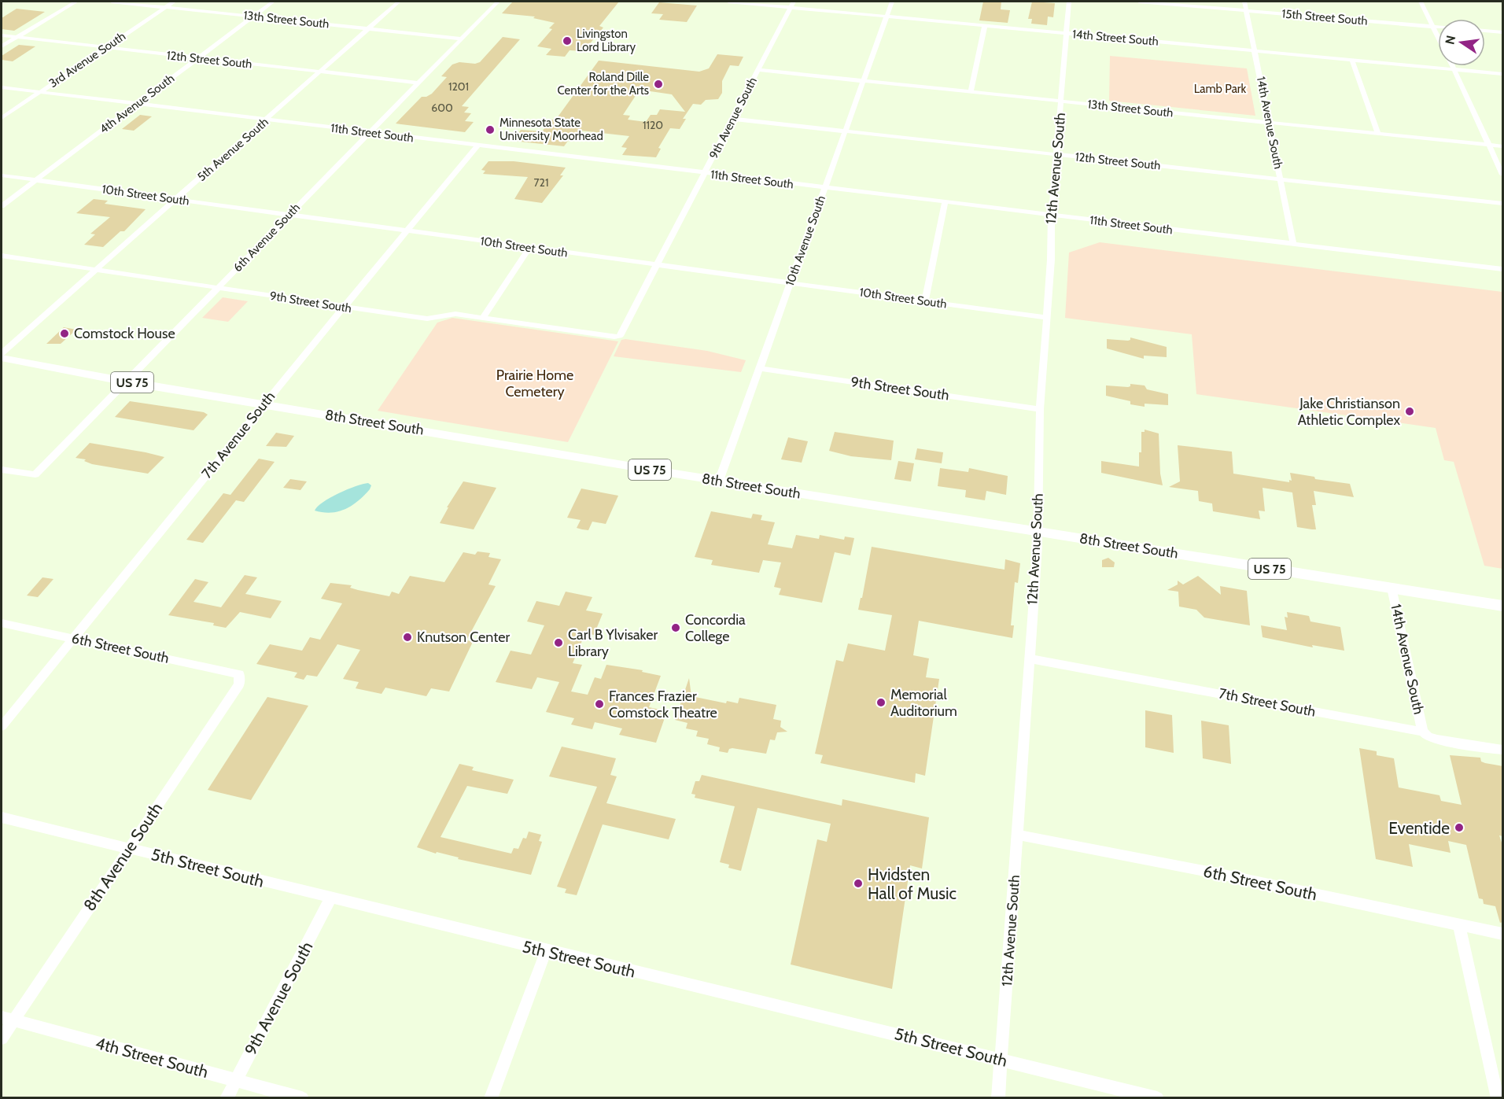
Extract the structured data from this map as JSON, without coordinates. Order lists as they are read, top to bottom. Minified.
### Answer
{"streets":{"main road":["US 75","8th Street South"],"street":["15th Street South","13th Street South","14th Street South","3rd Avenue South","12th Street South","4th Avenue South","9th Avenue South","14th Avenue South","11th Street South","5th Avenue South","12th Avenue South","10th Street South","6th Avenue South","10th Avenue South","9th Street South","7th Avenue South","6th Street South","7th Street South","8th Avenue South","5th Street South","4th Street South"]},"crossings":[["15th Street South","14th Avenue South"],["13th Street South","3rd Avenue South"],["13th Street South","4th Avenue South"],["13th Street South","9th Avenue South"],["13th Street South","14th Avenue South"],["13th Street South","5th Avenue South"],["13th Street South","12th Avenue South"],["13th Street South","6th Avenue South"],["13th Street South","10th Avenue South"],["14th Street South","9th Avenue South"],["14th Street South","14th Avenue South"],["14th Street South","12th Avenue South"],["14th Street South","10th Avenue South"],["3rd Avenue South","12th Street South"],["3rd Avenue South","11th Street South"],["12th Street South","4th Avenue South"],["12th Street South","9th Avenue South"],["12th Street South","14th Avenue South"],["12th Street South","5th Avenue South"],["12th Street South","12th Avenue South"],["12th Street South","6th Avenue South"],["12th Street South","10th Avenue South"],["4th Avenue South","11th Street South"],["4th Avenue South","10th Street South"],["9th Avenue South","11th Street South"],["9th Avenue South","10th Street South"],["9th Avenue South","9th Street South"],["9th Avenue South","5th Street South"],["9th Avenue South","4th Street South"],["14th Avenue South","11th Street South"],["14th Avenue South","8th Street South"],["14th Avenue South","7th Street South"],["11th Street South","5th Avenue South"],["11th Street South","12th Avenue South"],["11th Street South","6th Avenue South"],["11th Street South","10th Avenue South"],["11th Street South","7th Avenue South"],["5th Avenue South","10th Street South"],["5th Avenue South","9th Street South"],["12th Avenue South","10th Street South"],["12th Avenue South","9th Street South"],["12th Avenue South","8th Street South"],["12th Avenue South","6th Street South"],["12th Avenue South","7th Street South"],["12th Avenue South","5th Street South"],["10th Street South","6th Avenue South"],["10th Street South","10th Avenue South"],["10th Street South","7th Avenue South"],["6th Avenue South","9th Street South"],["6th Avenue South","8th Street South"],["10th Avenue South","9th Street South"],["10th Avenue South","8th Street South"],["9th Street South","7th Avenue South"],["8th Street South","7th Avenue South"],["7th Avenue South","6th Street South"],["6th Street South","8th Avenue South"],["8th Avenue South","5th Street South"],["8th Avenue South","4th Street South"]],"parks":["Lamb Park","Prairie Home Cemetery"],"places":["Livingston Lord Library","Roland Dille Center for the Arts","Minnesota State University Moorhead","Comstock House","Jake Christianson Athletic Complex","Concordia College","Knutson Center","Carl B Ylvisaker Library","Memorial Auditorium","Frances Frazier Comstock Theatre","Eventide","Hvidsten Hall of Music"],"house_numbers":["1201","600","1120","721"],"north":"left"}
